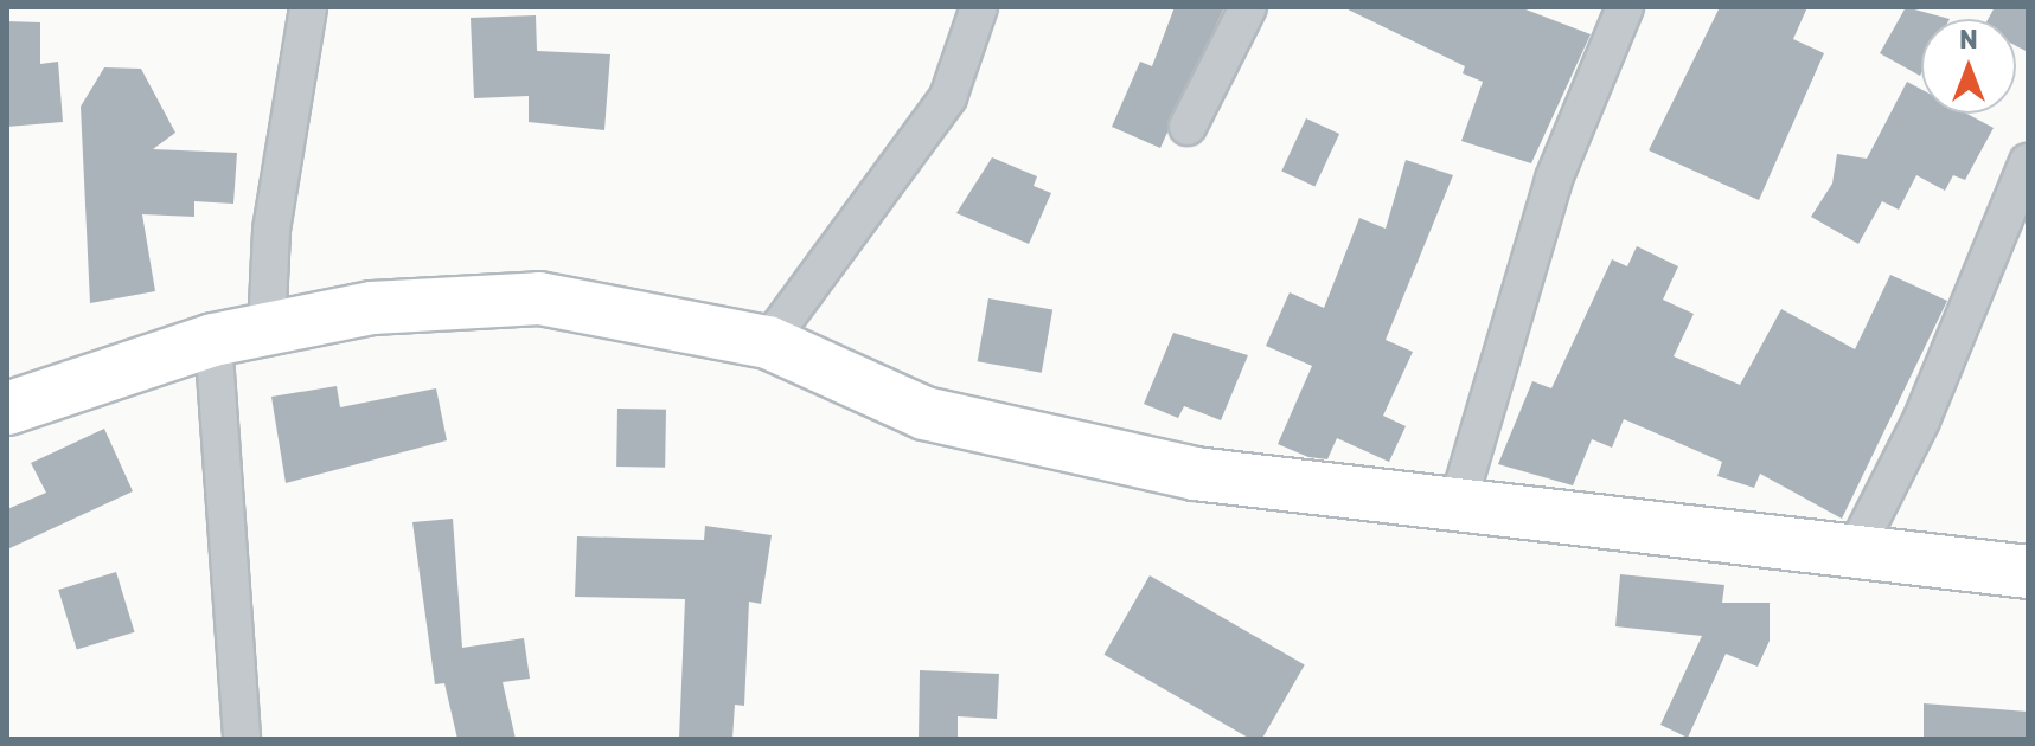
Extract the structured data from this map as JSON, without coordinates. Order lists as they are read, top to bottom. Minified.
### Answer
{"north":"top"}
